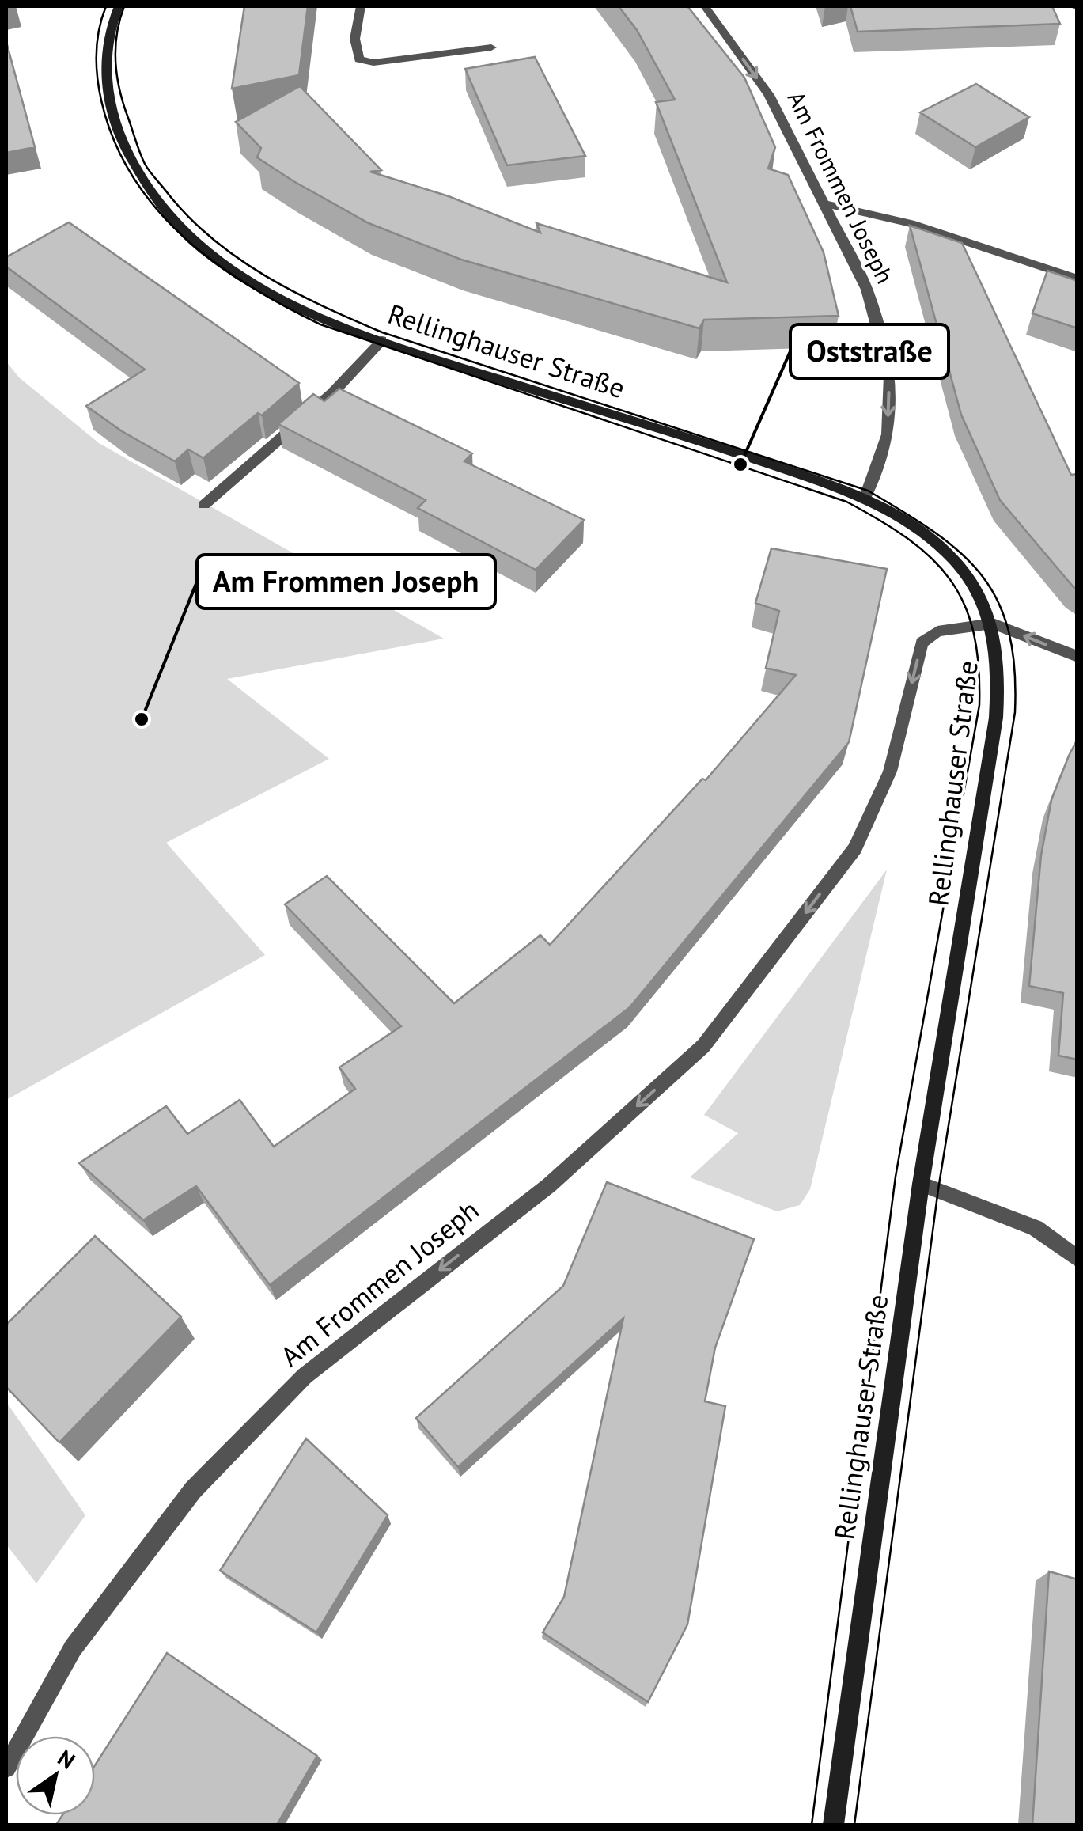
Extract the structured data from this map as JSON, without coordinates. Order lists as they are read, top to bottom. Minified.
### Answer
{"streets":{"main road":["Rellinghauser Straße"],"street":["Am Frommen Joseph"]},"crossings":[["Am Frommen Joseph","Rellinghauser Straße"]],"one_way":["Am Frommen Joseph"],"places":["Oststraße","Am Frommen Joseph"],"north":"top right"}
